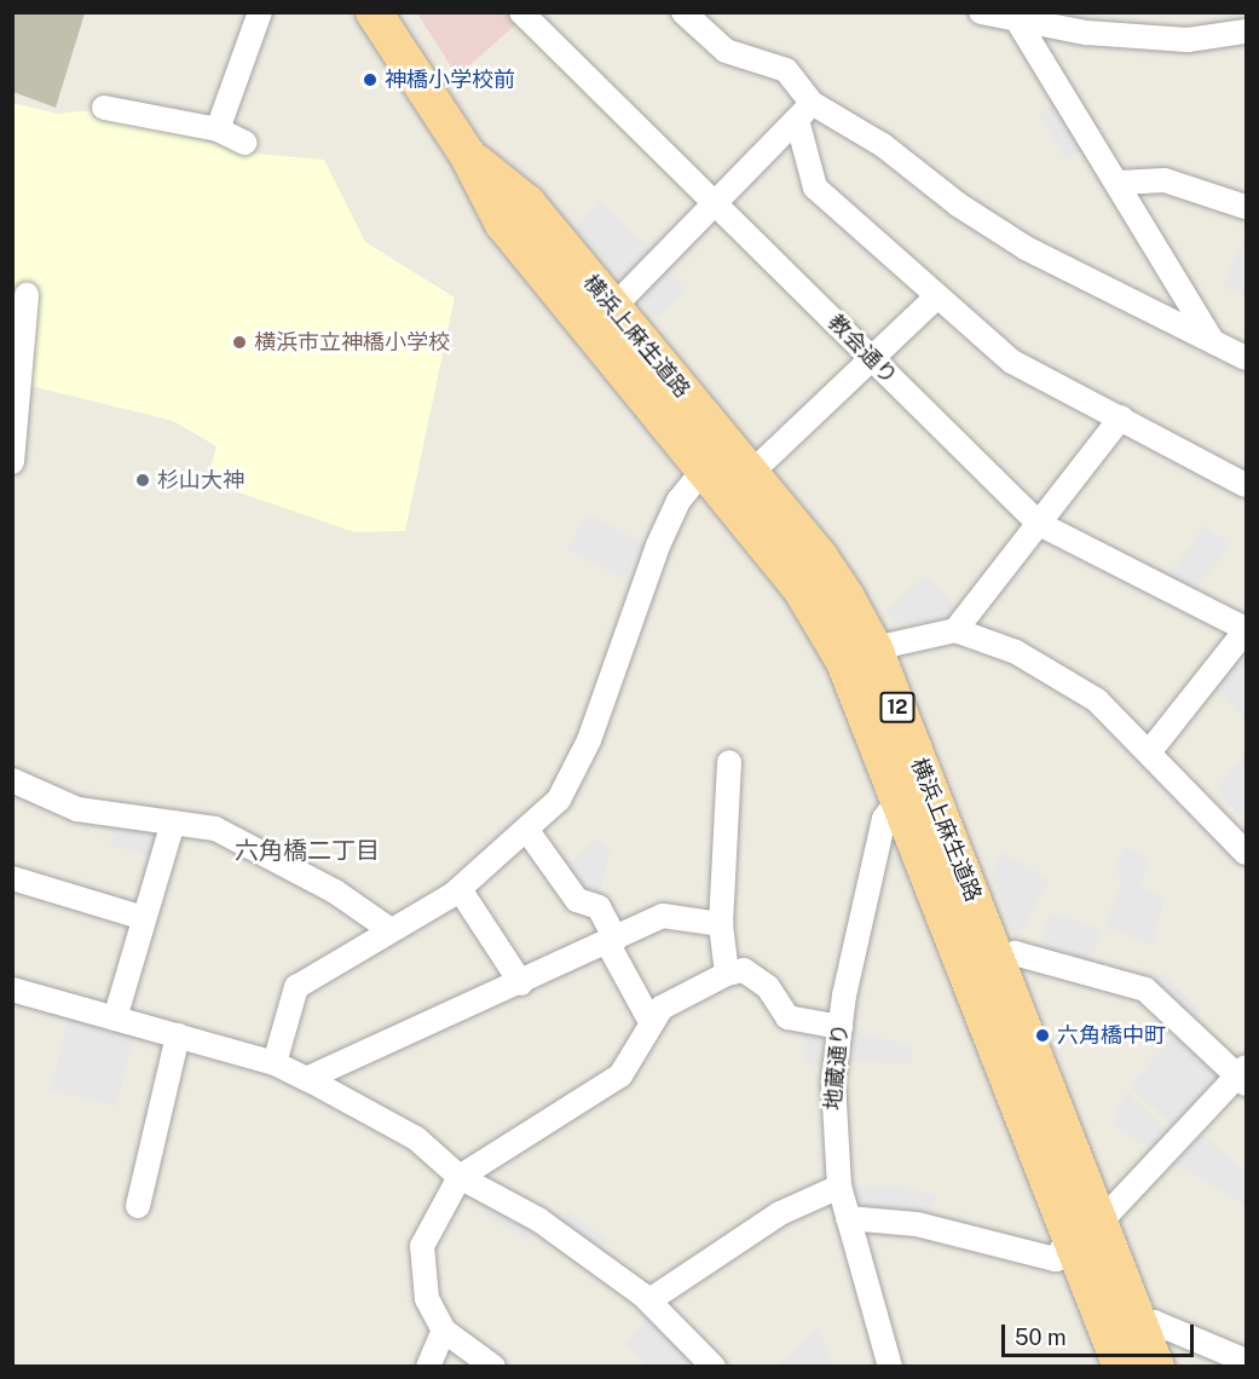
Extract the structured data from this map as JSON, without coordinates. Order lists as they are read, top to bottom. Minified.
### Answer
{"streets":{"main road":["横浜上麻生道路","12"],"street":["教会通り","地蔵通り"]},"crossings":[["横浜上麻生道路","地蔵通り"]],"districts":["六角橋二丁目"],"places":["神橋小学校前","横浜市立神橋小学校","杉山大神","六角橋中町"],"scale_bar":"50 m"}
